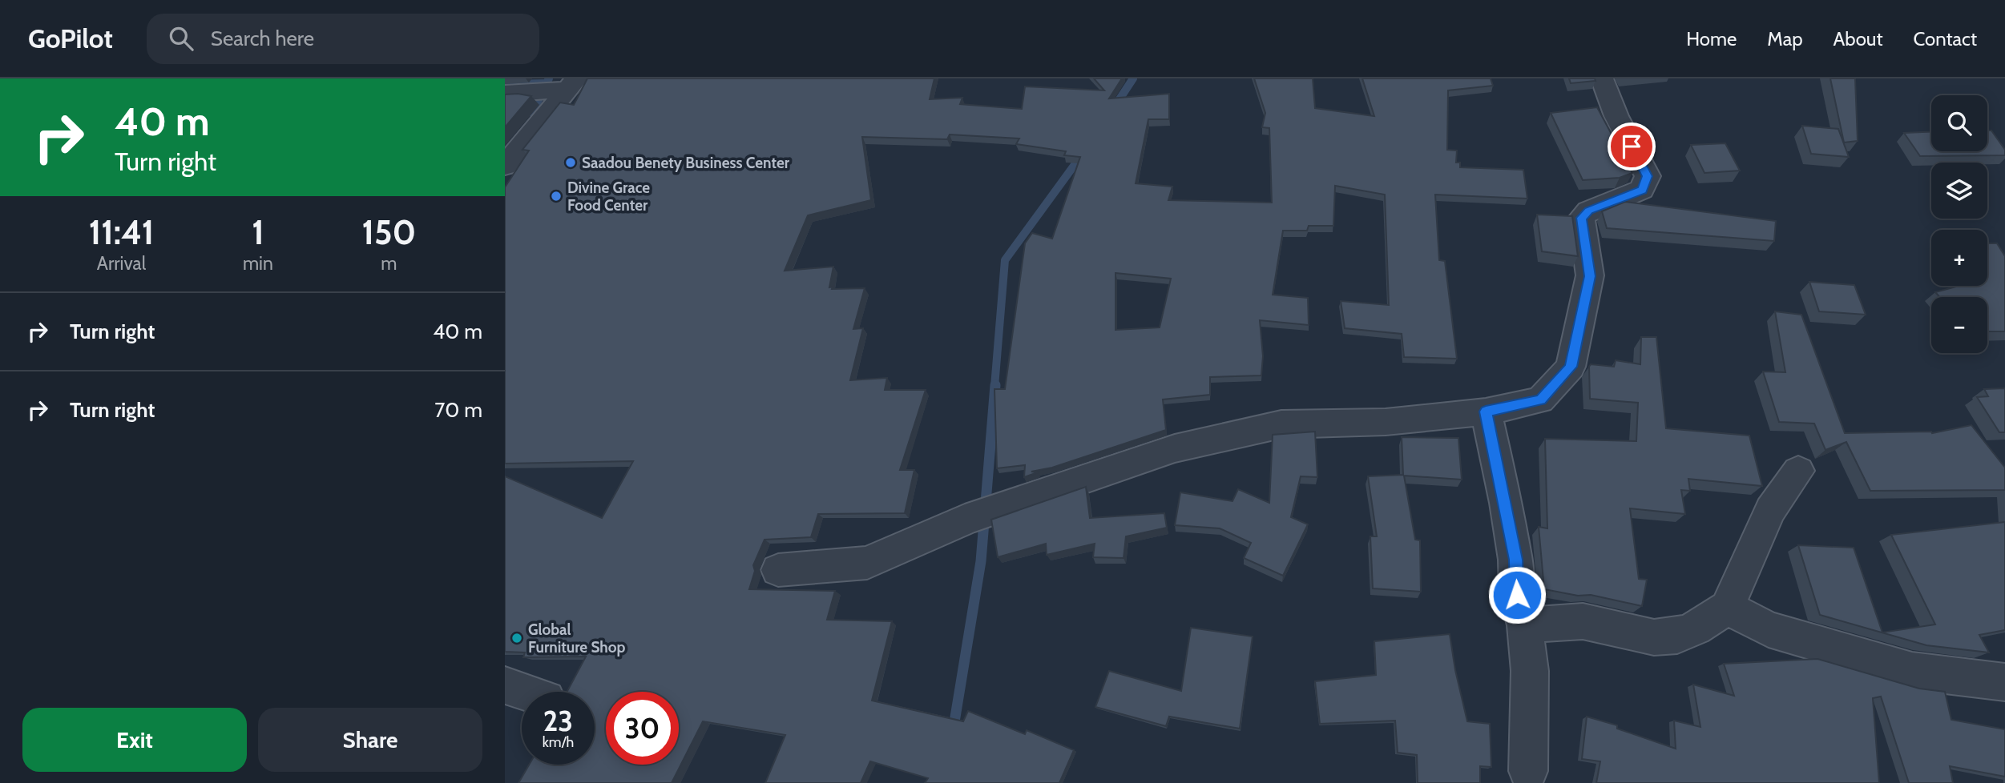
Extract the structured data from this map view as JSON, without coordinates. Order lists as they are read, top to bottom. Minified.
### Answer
{"places":["Saadou Benety Business Center","Divine Grace Food Center","Global Furniture Shop"],"page":{"header":"GoPilot","search":"Search here","nav":["Home","Map","About","Contact"],"turn":["40 m","Turn right"],"map_buttons":["+","−"],"eta":["11:41","Arrival","1","min","150","m"],"list":[{"name":"Turn right","value":"40 m"},{"name":"Turn right","value":"70 m"}],"speed":"23 km/h","limit":"30","buttons":["Exit","Share"]}}
